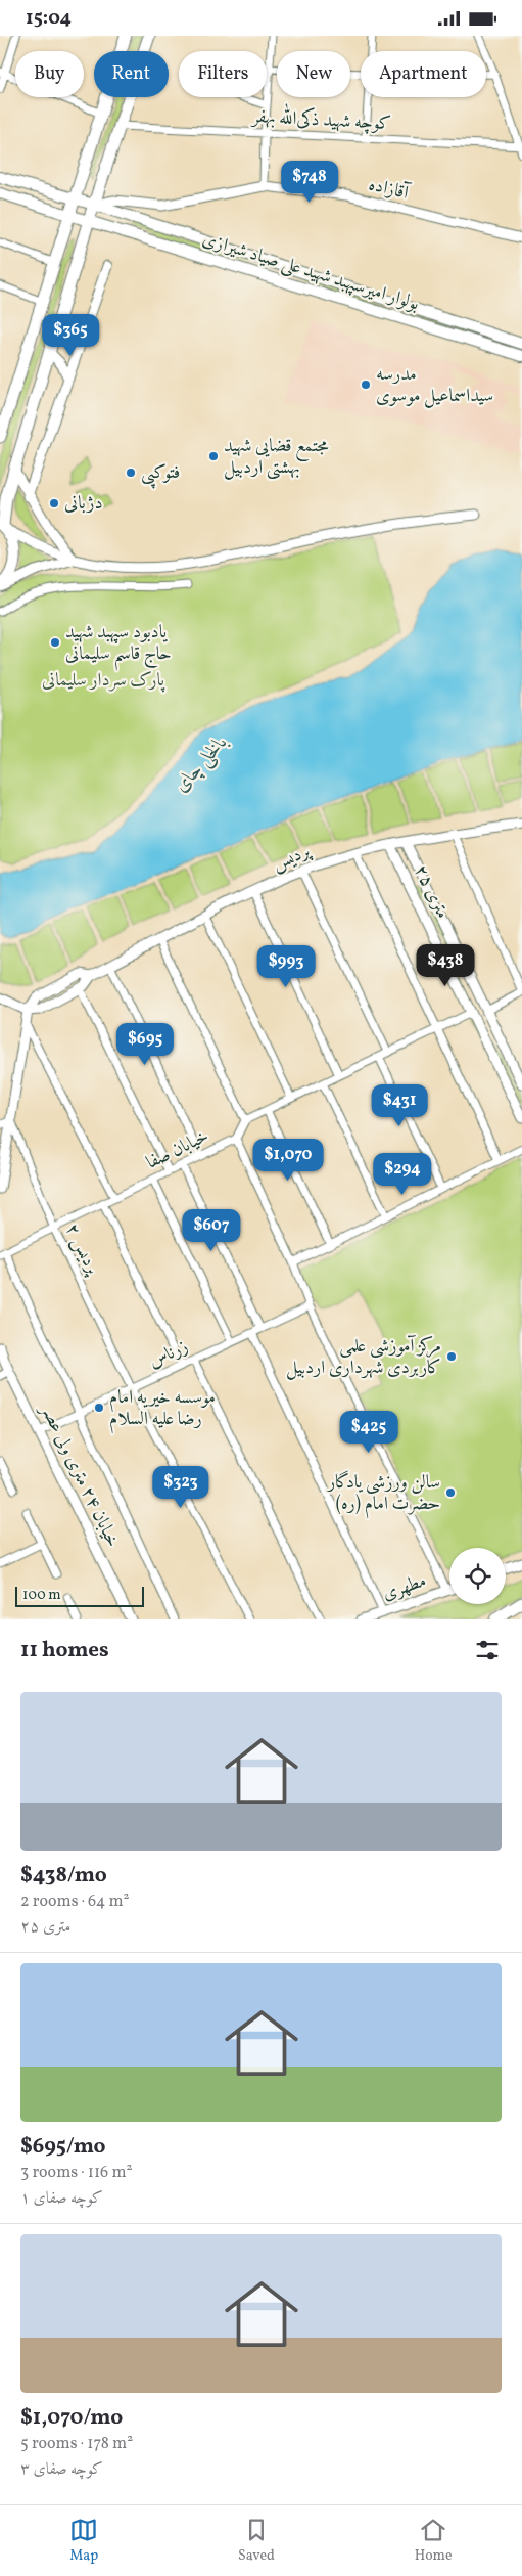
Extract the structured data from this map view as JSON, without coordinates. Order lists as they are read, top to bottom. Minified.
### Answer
{"streets":{"main road":["بولوار امیرسپهبد شهید علی صیاد شیرازی"],"street":["کوچه شهید ذکی‌الله بهفر","آقازاده","پردیس","۲۵ متری","خیابان صفا","پردیس ۲","زرناس","خیابان ۲۴ متری ولی عصر","مطهری"]},"crossings":[["آقازاده","بولوار امیرسپهبد شهید علی صیاد شیرازی"],["پردیس","۲۵ متری"],["خیابان صفا","پردیس ۲"],["پردیس ۲","زرناس"],["زرناس","خیابان ۲۴ متری ولی عصر"]],"water":["بالخلی چای"],"parks":["پارک سردار سلیمانی"],"places":["مدرسه سیداسماعیل موسوی","مجتمع قضایی شهید بهشتی اردبیل","فتوکپی","دژبانی","یادبود سپهبد شهید حاج قاسم سلیمانی","مرکز آموزشی علمی کاربردی شهرداری اردبیل","موسسه خیریه امام رضا علیه السلام","سالن ورزشی یادگار حضرت امام (ره)"],"scale_bar":"100 m","page":{"status":"15:04","chip":["Buy","Rent","Filters","New","Apartment"],"price":["$748","$365","$438","$993","$695","$431","$1,070","$294","$607","$425","$323"],"scale":"100 m","heading":"11 homes","list":[{"name":"$438/mo","note":"2 rooms · 64 m² · ۲۵ متری"},{"name":"$695/mo","note":"3 rooms · 116 m² · کوچه صفای ۱"},{"name":"$1,070/mo","note":"5 rooms · 178 m² · کوچه صفای ۳"}],"tabs":["Map","Saved","Home"]}}
